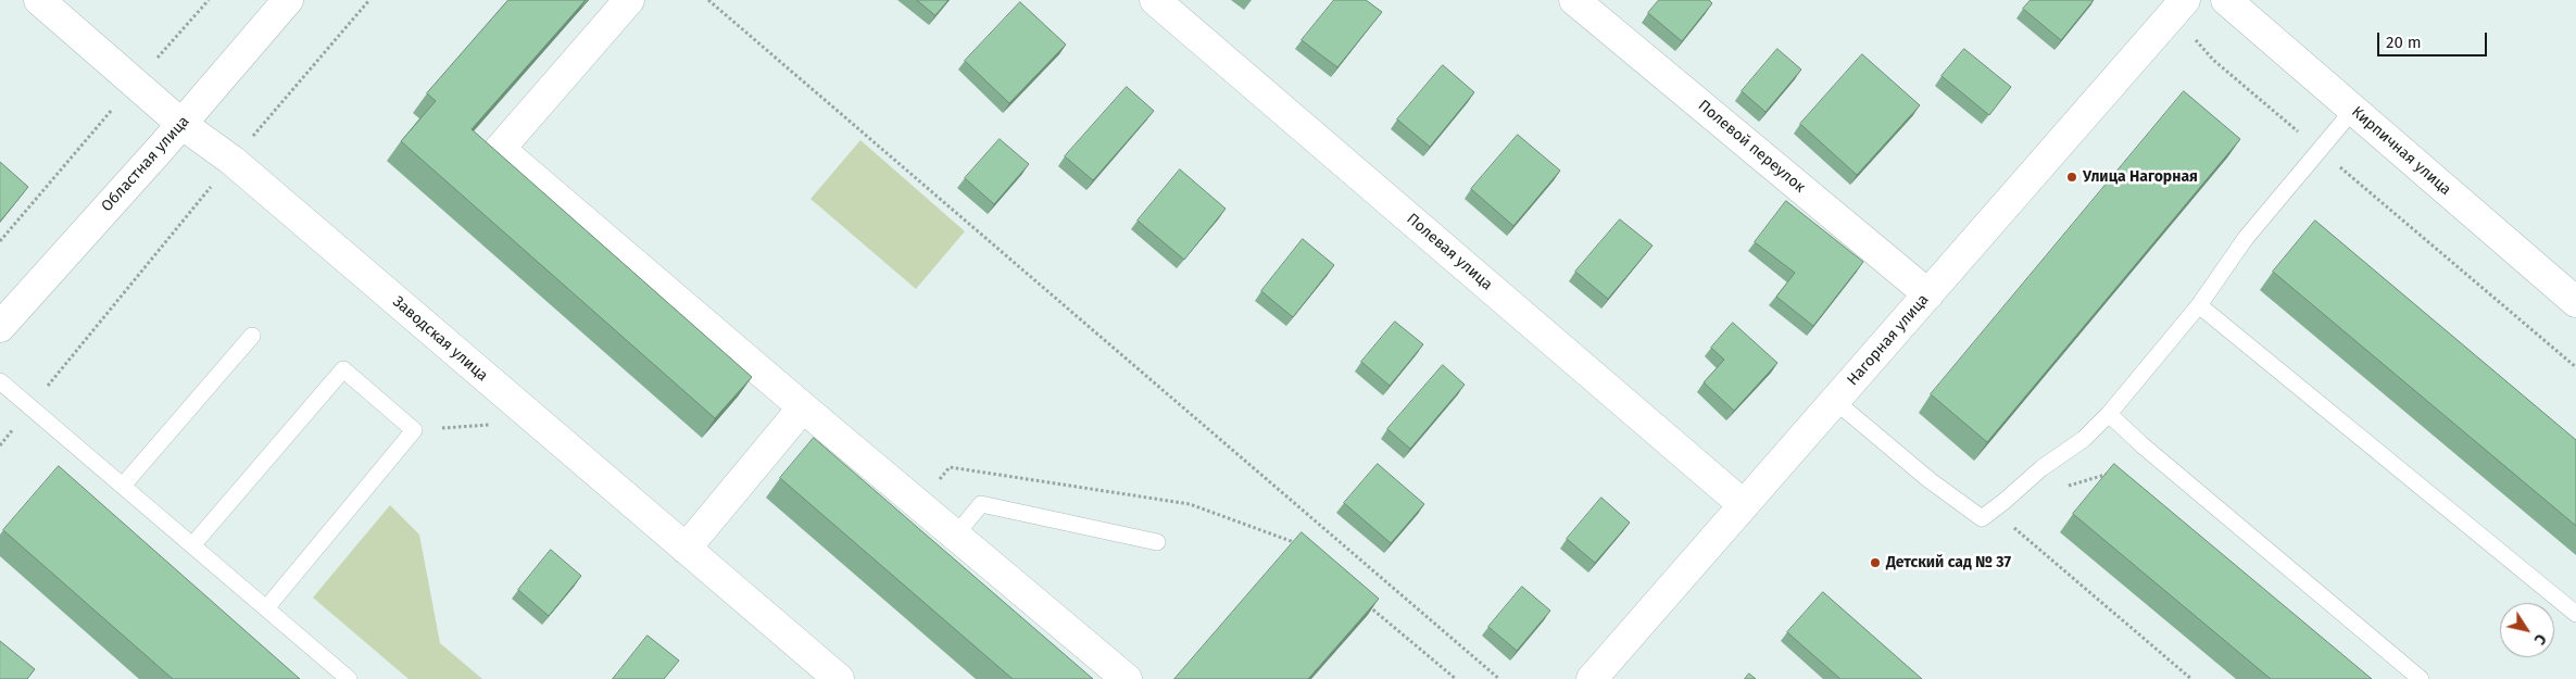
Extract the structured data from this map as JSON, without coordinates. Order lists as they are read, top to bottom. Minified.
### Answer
{"streets":{"street":["Полевой переулок","Кирпичная улица","Областная улица","Полевая улица","Заводская улица","Нагорная улица"]},"crossings":[["Полевой переулок","Нагорная улица"],["Областная улица","Заводская улица"],["Полевая улица","Нагорная улица"]],"places":["Улица Нагорная","Детский сад № 37"],"scale_bar":"20 m","north":"bottom right"}
